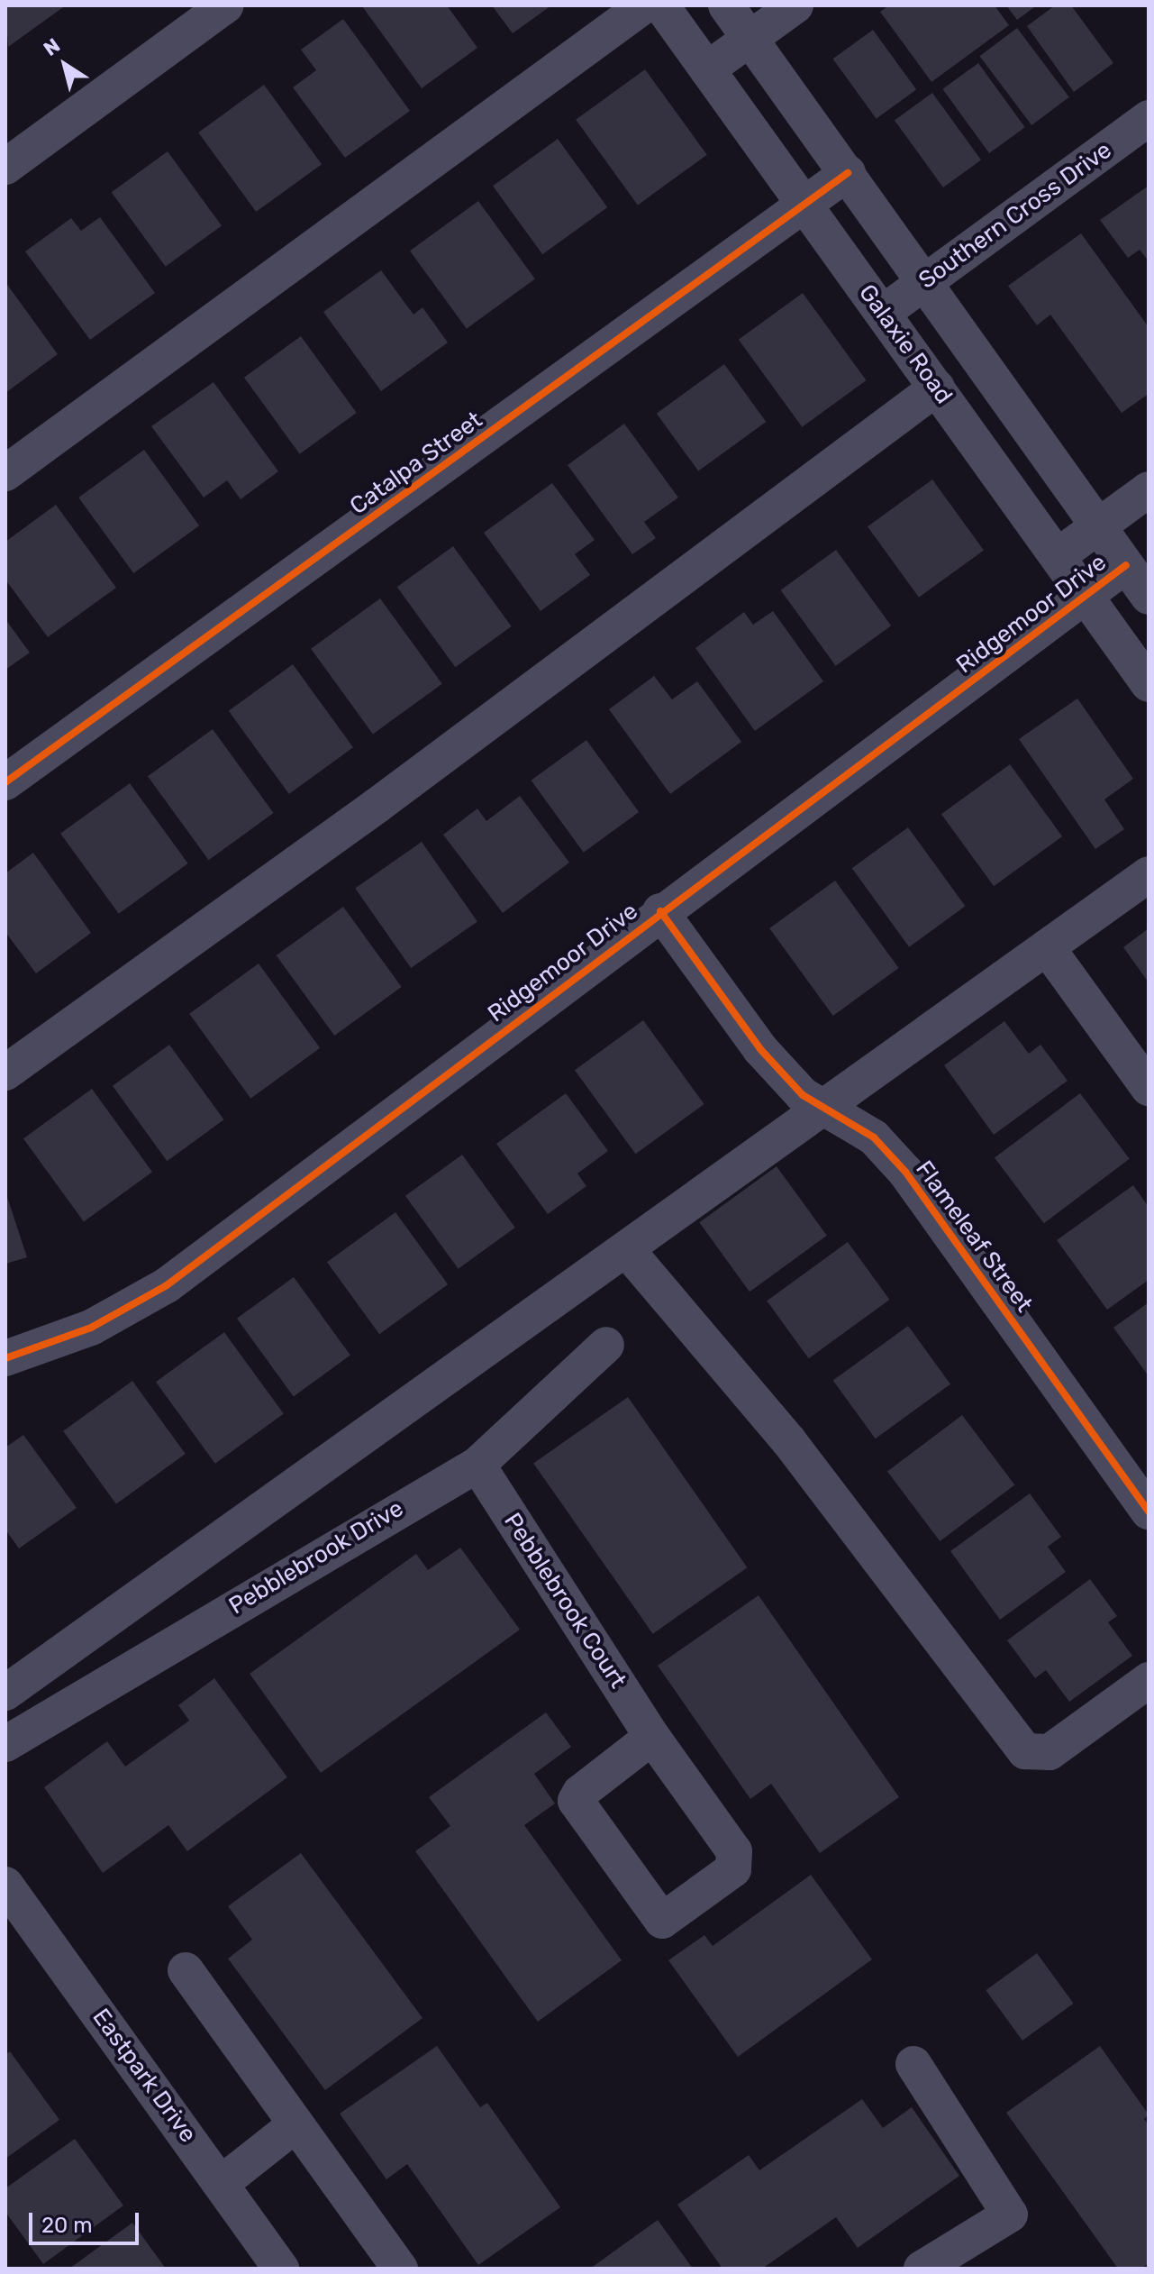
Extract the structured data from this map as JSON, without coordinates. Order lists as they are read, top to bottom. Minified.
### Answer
{"streets":{"street":["Southern Cross Drive","Galaxie Road","Catalpa Street","Ridgemoor Drive","Flameleaf Street","Pebblebrook Drive","Pebblebrook Court","Eastpark Drive"]},"crossings":[["Southern Cross Drive","Galaxie Road"],["Galaxie Road","Catalpa Street"],["Galaxie Road","Ridgemoor Drive"],["Ridgemoor Drive","Flameleaf Street"],["Pebblebrook Drive","Pebblebrook Court"]],"scale_bar":"20 m","north":"top left"}
